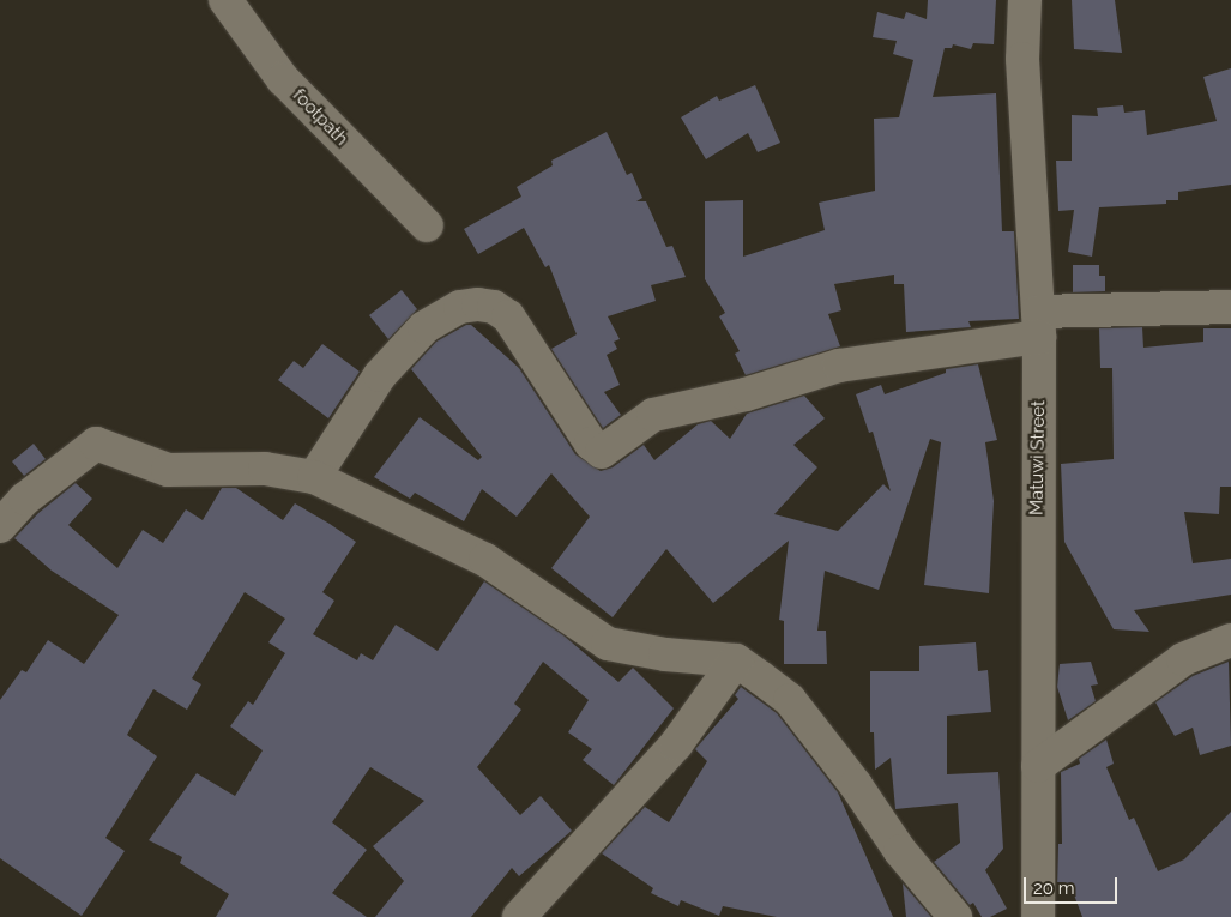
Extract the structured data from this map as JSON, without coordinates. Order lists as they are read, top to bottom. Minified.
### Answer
{"streets":{"street":["footpath","Matuwi Street"]},"scale_bar":"20 m"}
